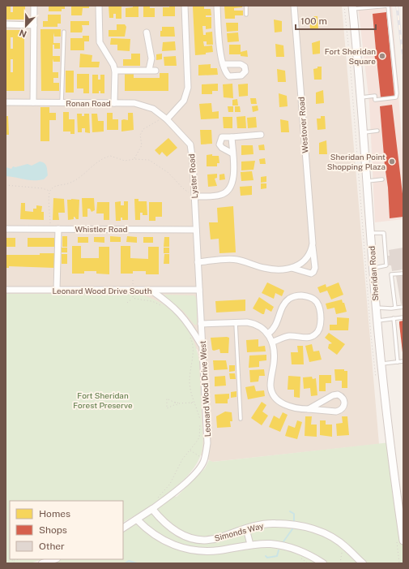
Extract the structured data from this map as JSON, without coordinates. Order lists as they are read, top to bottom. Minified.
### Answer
{"streets":{"main road":["Sheridan Road"],"street":["Ronan Road","Westover Road","Lyster Road","Whistler Road","Leonard Wood Drive South","Leonard Wood Drive West","Simonds Way"]},"crossings":[["Ronan Road","Lyster Road"],["Westover Road","Lyster Road"],["Lyster Road","Whistler Road"],["Lyster Road","Leonard Wood Drive South"],["Lyster Road","Leonard Wood Drive West"],["Leonard Wood Drive West","Simonds Way"]],"parks":["Fort Sheridan Forest Preserve"],"places":["Fort Sheridan Square","Sheridan Point Shopping Plaza"],"legend":["Homes","Shops","Other"],"scale_bar":"100 m","north":"bottom"}
